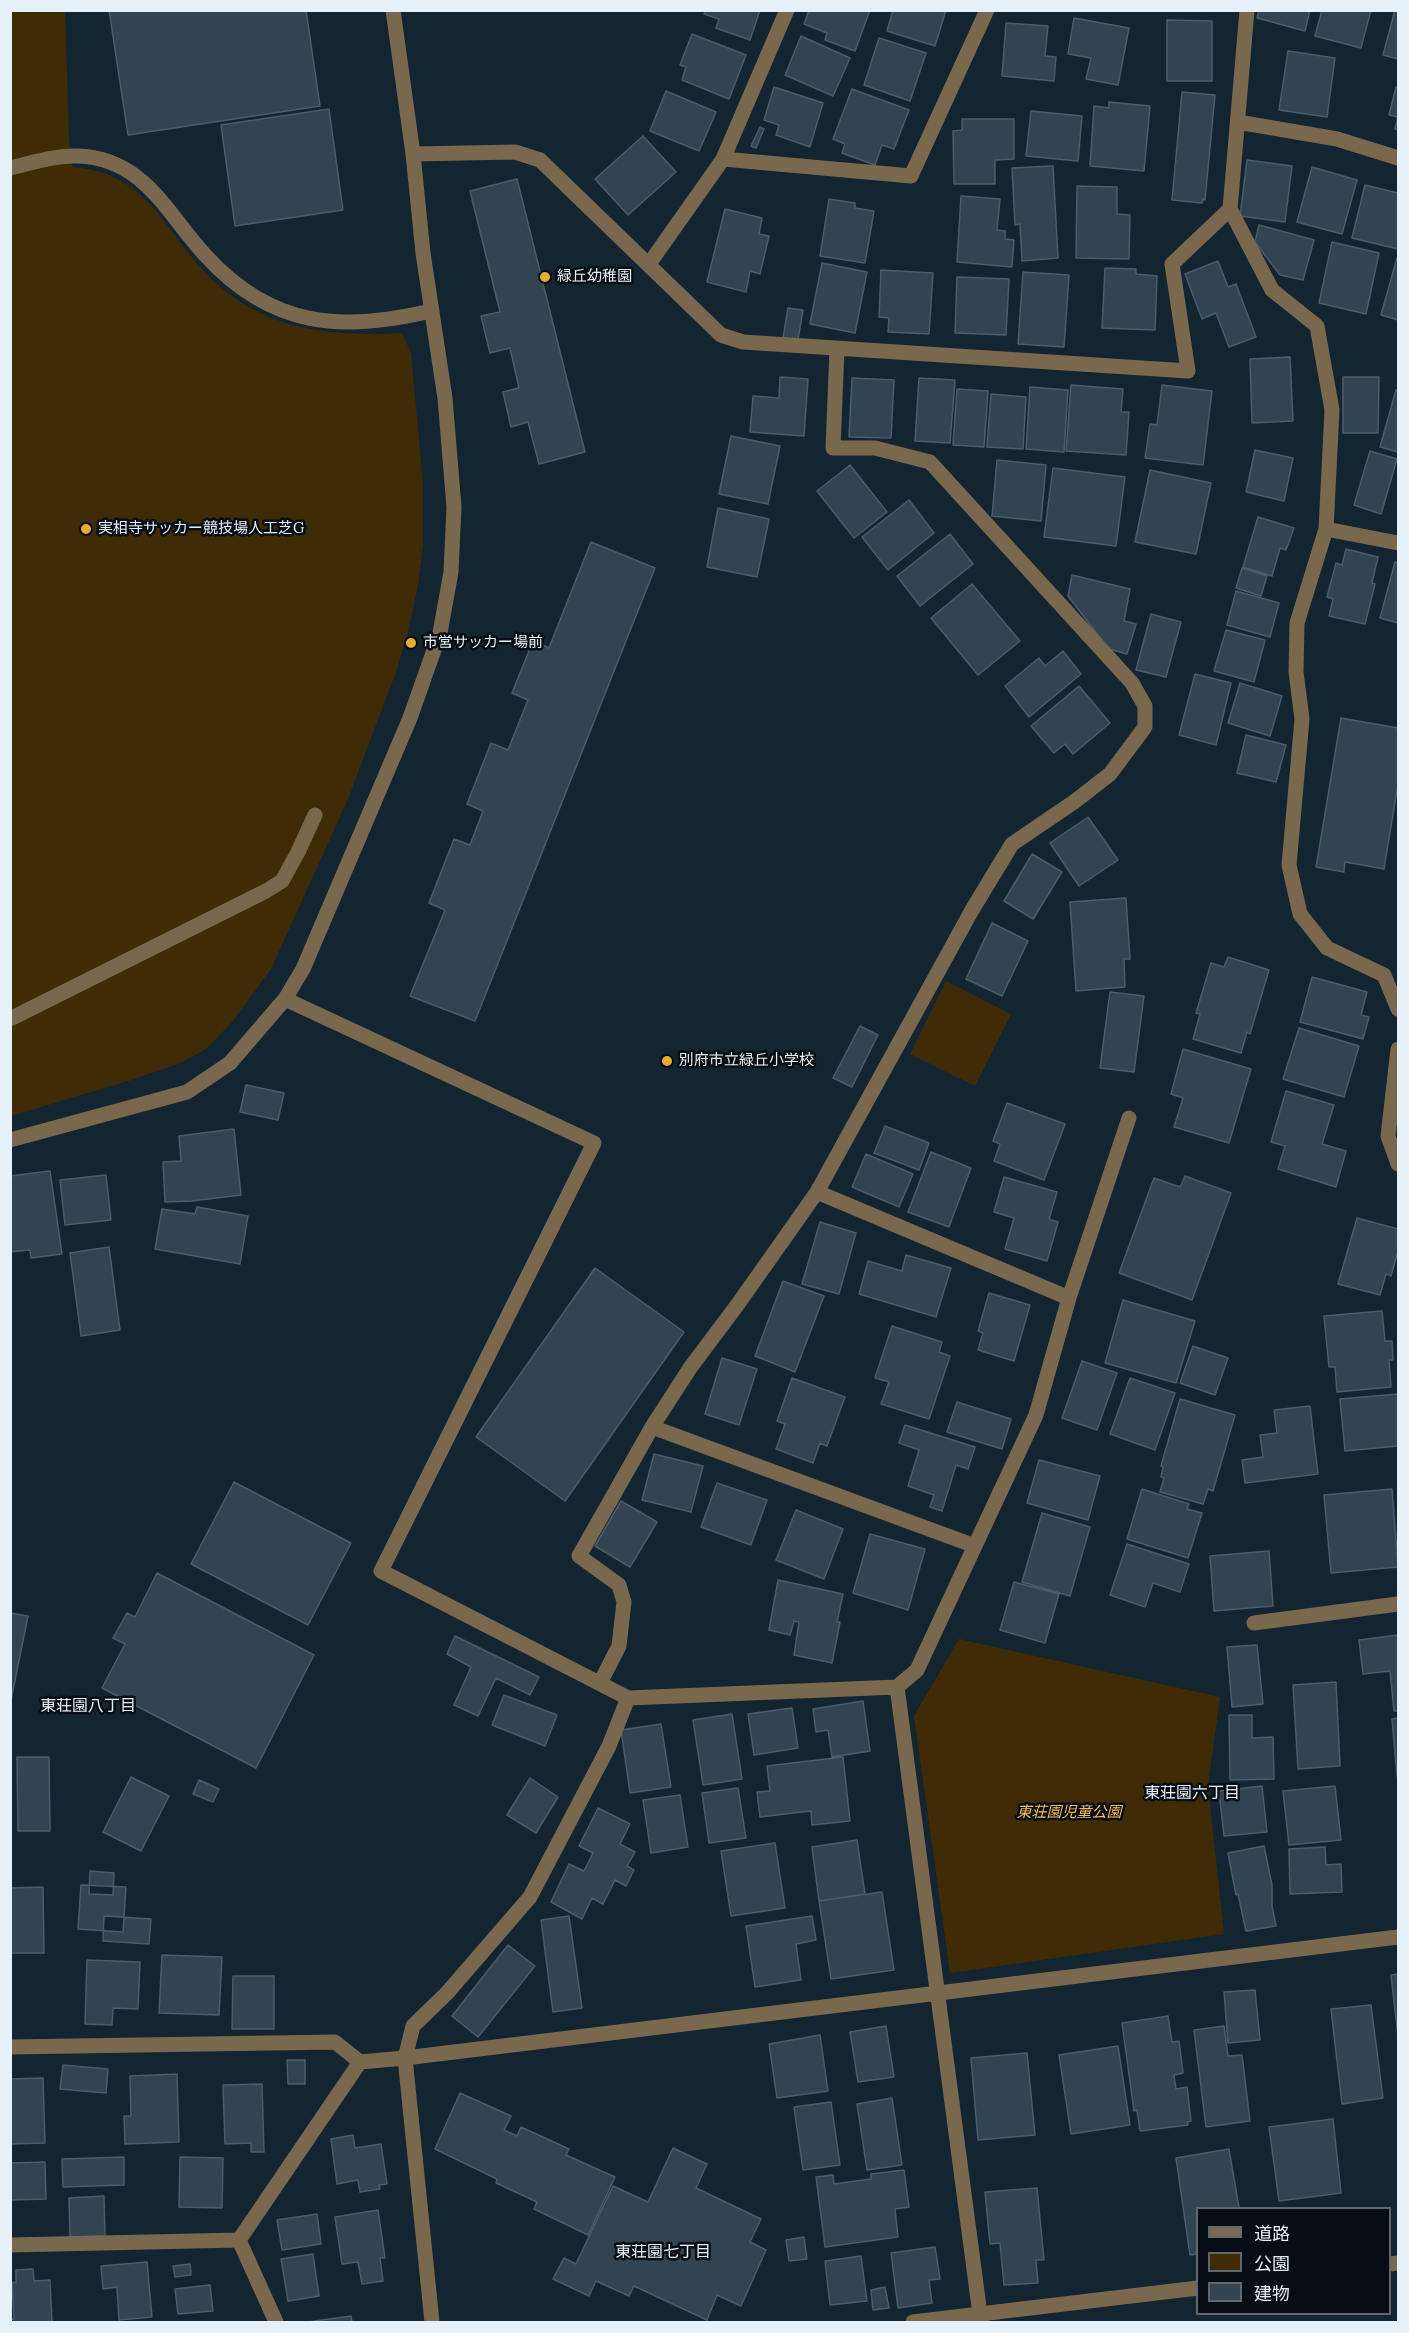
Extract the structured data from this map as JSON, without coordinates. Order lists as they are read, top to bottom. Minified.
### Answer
{"districts":["東荘園八丁目","東荘園六丁目","東荘園七丁目"],"parks":["東荘園児童公園"],"places":["緑丘幼稚園","実相寺サッカー競技場人工芝G","市営サッカー場前","別府市立緑丘小学校"],"legend":["道路","公園","建物"]}
